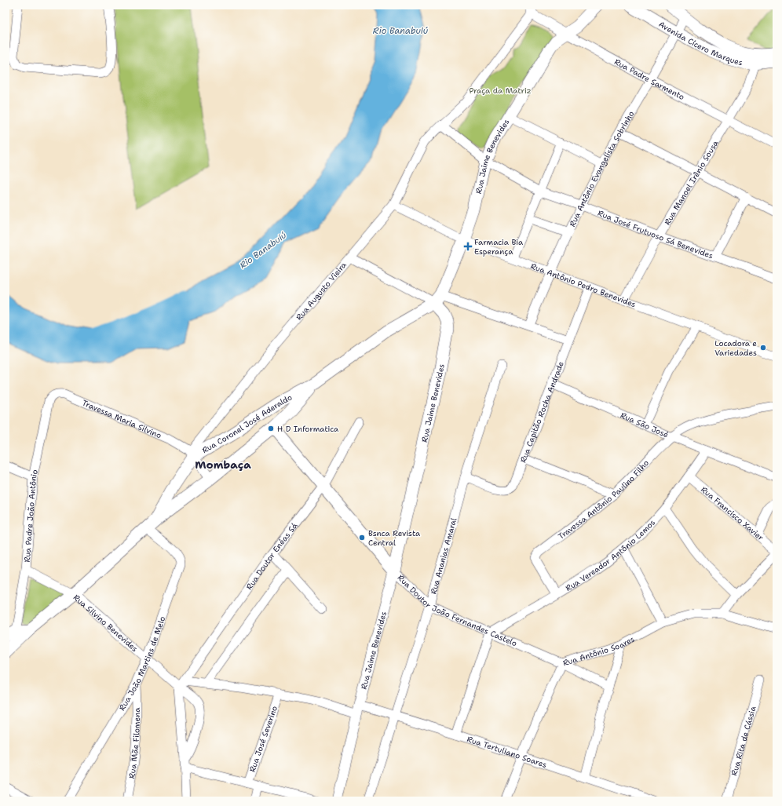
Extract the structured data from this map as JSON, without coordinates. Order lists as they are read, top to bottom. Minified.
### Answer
{"streets":{"main road":["Avenida Cícero Marques","Rua Jaime Benevides","Rua Coronel José Aderaldo","Rua Doutor João Fernandes Castelo"],"street":["Rua Padre Sarmento","Rua Antônio Evangelista Sobrinho","Rua Manoel Irênio Sousa","Rua José Frutuoso Sá Benevides","Rua Antônio Pedro Benevides","Rua Augusto Vieira","Rua Capitão Rocha Andrade","Travessa Maria Silvino","Rua São José","Travessa Antônio Paulino Filho","Rua Francisco Xavier","Rua Padre João Antônio","Rua Vereador Antônio Lemos","Rua Doutor Enéas Sá","Rua Ananias Amaral","Rua Silvino Benevides","Rua Antônio Soares","Rua João Martins de Melo","Rua José Severino","Rua Rita de Cássia","Rua Mãe Filomena","Rua Tertuliano Soares"]},"crossings":[["Avenida Cícero Marques","Rua Antônio Evangelista Sobrinho"],["Avenida Cícero Marques","Rua Manoel Irênio Sousa"],["Rua Padre Sarmento","Rua Jaime Benevides"],["Rua Padre Sarmento","Rua Antônio Evangelista Sobrinho"],["Rua Padre Sarmento","Rua Manoel Irênio Sousa"],["Rua Padre Sarmento","Rua Augusto Vieira"],["Rua Jaime Benevides","Rua José Frutuoso Sá Benevides"],["Rua Jaime Benevides","Rua Antônio Pedro Benevides"],["Rua Jaime Benevides","Rua Coronel José Aderaldo"],["Rua Jaime Benevides","Rua Doutor João Fernandes Castelo"],["Rua Jaime Benevides","Rua Tertuliano Soares"],["Rua Antônio Evangelista Sobrinho","Rua José Frutuoso Sá Benevides"],["Rua Antônio Evangelista Sobrinho","Rua Antônio Pedro Benevides"],["Rua Manoel Irênio Sousa","Rua José Frutuoso Sá Benevides"],["Rua Manoel Irênio Sousa","Rua Antônio Pedro Benevides"],["Rua José Frutuoso Sá Benevides","Rua Augusto Vieira"],["Rua Antônio Pedro Benevides","Rua Augusto Vieira"],["Rua Antônio Pedro Benevides","Rua Capitão Rocha Andrade"],["Rua Augusto Vieira","Travessa Maria Silvino"],["Rua Augusto Vieira","Rua Coronel José Aderaldo"],["Rua Capitão Rocha Andrade","Rua São José"],["Rua Capitão Rocha Andrade","Rua Ananias Amaral"],["Travessa Maria Silvino","Rua Coronel José Aderaldo"],["Travessa Maria Silvino","Rua Padre João Antônio"],["Rua Coronel José Aderaldo","Rua Padre João Antônio"],["Rua Coronel José Aderaldo","Rua Doutor João Fernandes Castelo"],["Rua Coronel José Aderaldo","Rua Silvino Benevides"],["Rua Coronel José Aderaldo","Rua João Martins de Melo"],["Rua São José","Travessa Antônio Paulino Filho"],["Travessa Antônio Paulino Filho","Rua Vereador Antônio Lemos"],["Rua Francisco Xavier","Rua Vereador Antônio Lemos"],["Rua Padre João Antônio","Rua Silvino Benevides"],["Rua Vereador Antônio Lemos","Rua Doutor João Fernandes Castelo"],["Rua Doutor Enéas Sá","Rua Doutor João Fernandes Castelo"],["Rua Doutor Enéas Sá","Rua Silvino Benevides"],["Rua Ananias Amaral","Rua Doutor João Fernandes Castelo"],["Rua Ananias Amaral","Rua Tertuliano Soares"],["Rua Doutor João Fernandes Castelo","Rua Antônio Soares"],["Rua Silvino Benevides","Rua João Martins de Melo"],["Rua Antônio Soares","Rua Tertuliano Soares"],["Rua João Martins de Melo","Rua Mãe Filomena"]],"districts":["Mombaça"],"water":["Rio Banabuiú"],"parks":["Praça da Matriz"],"places":{"health":["Farmacia Bia Esperança"],"other":["Locadora e Variedades","H D Informatica","Bsnca Revista Central"]}}
